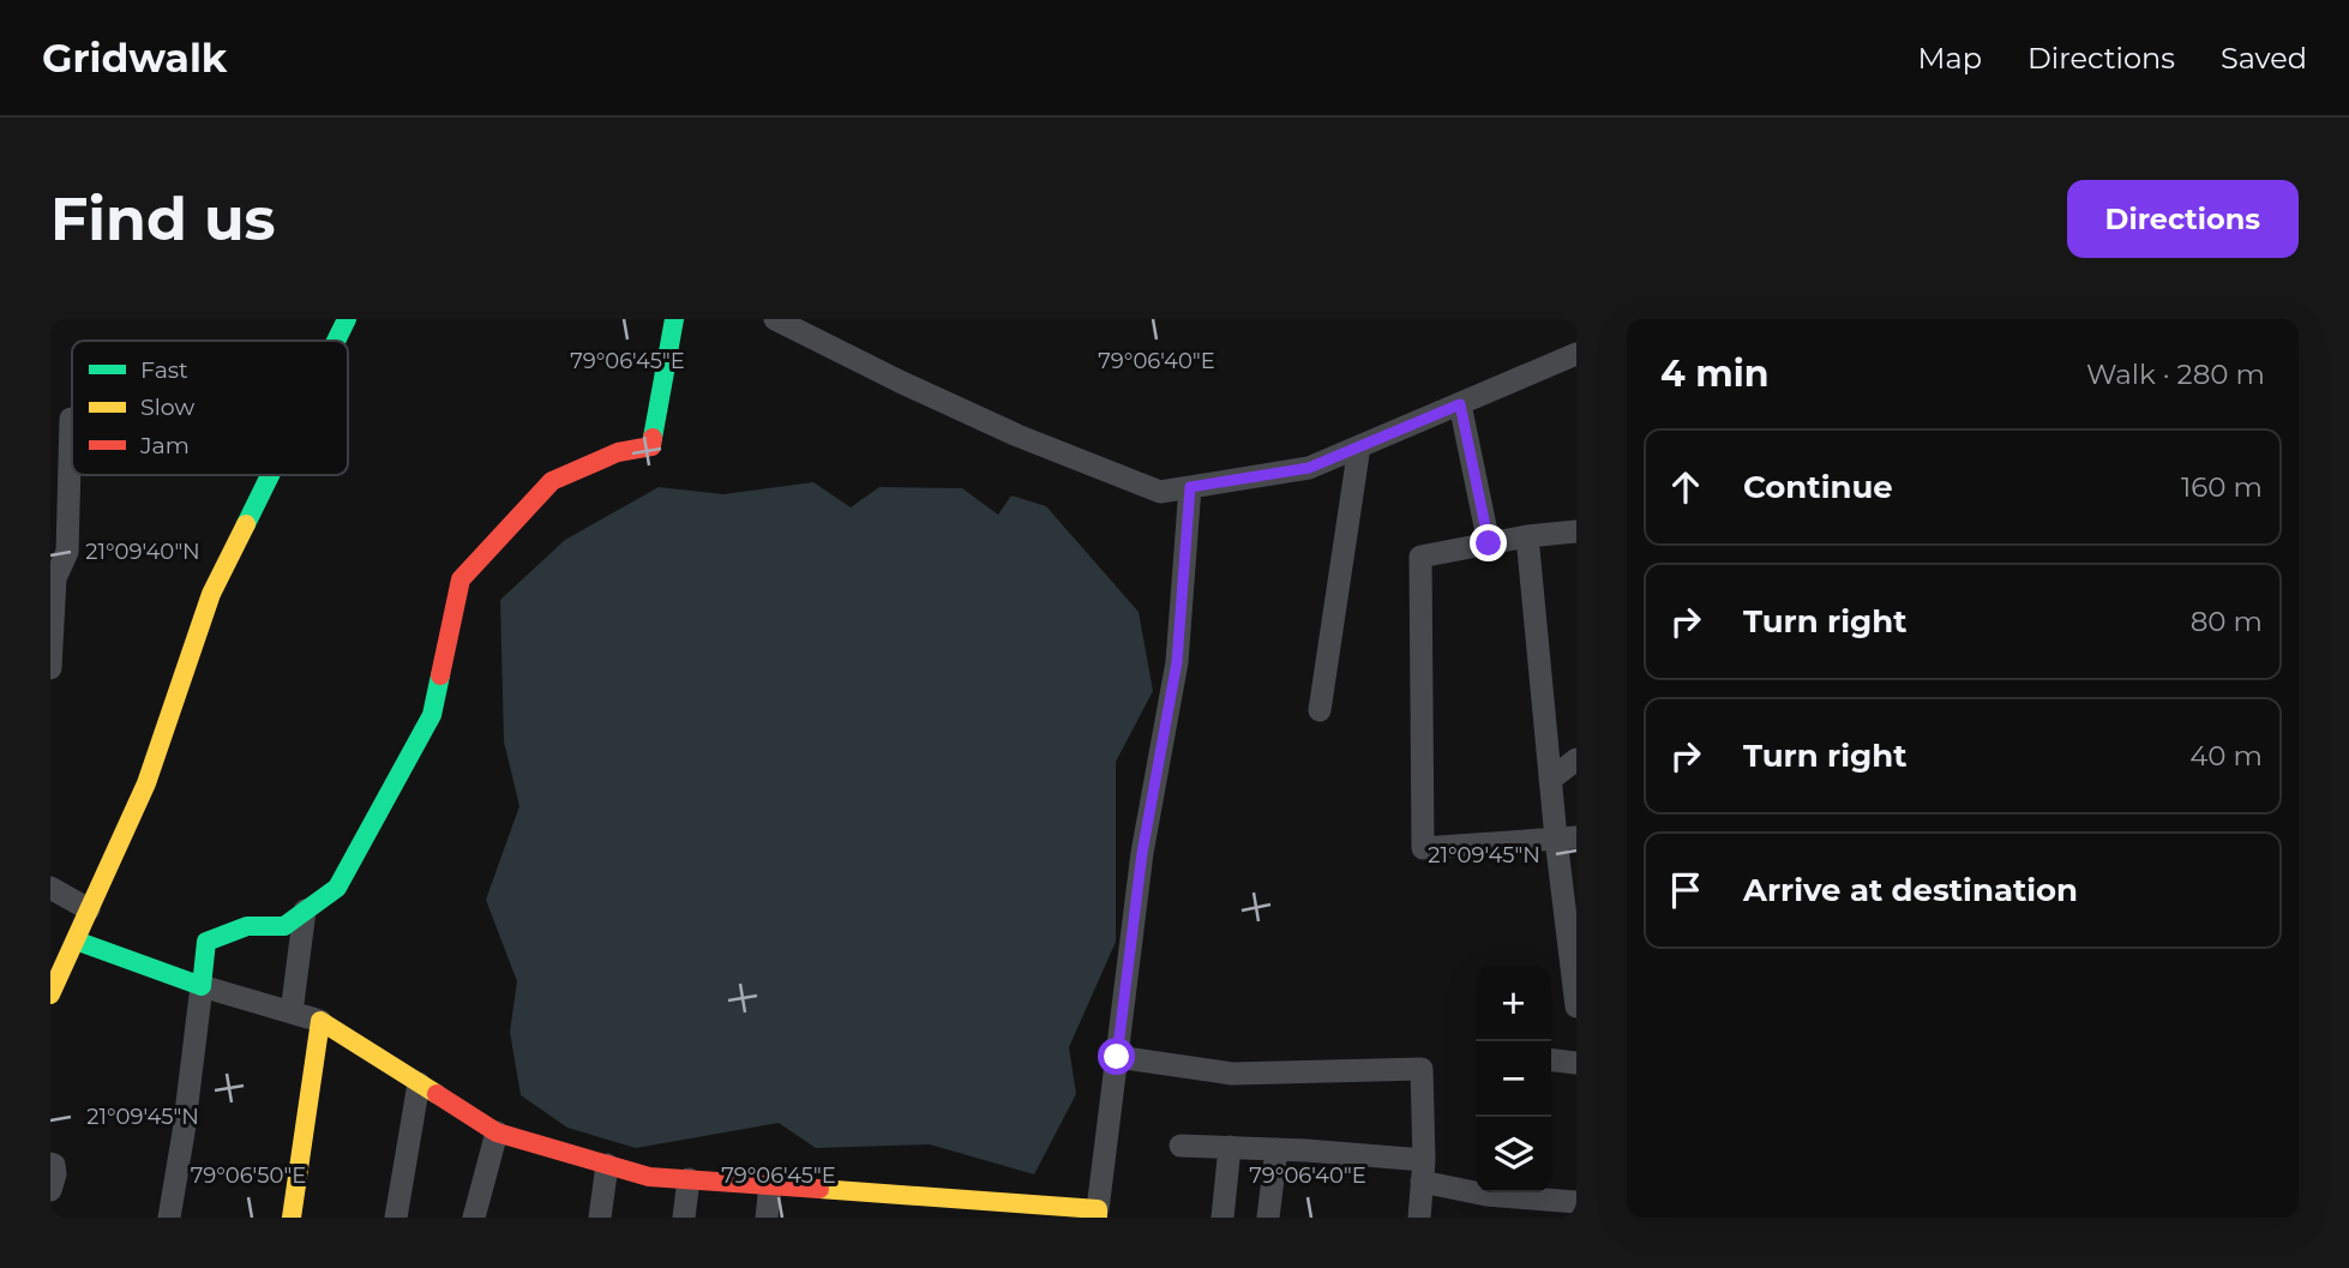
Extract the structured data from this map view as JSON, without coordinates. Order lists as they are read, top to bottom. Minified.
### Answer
{"legend":["Fast","Slow","Jam"],"page":{"header":"Gridwalk","nav":["Map","Directions","Saved"],"buttons":"Directions","title":"Find us","heading":["4 min","Walk · 280 m"],"list":[["Continue","160 m"],["Turn right","80 m"],["Turn right","40 m"],"Arrive at destination"],"map_buttons":["+","−"]},"coordinates":["79°06'45\"E","79°06'40\"E","21°09'40\"N","21°09'45\"N","79°06'50\"E"]}
